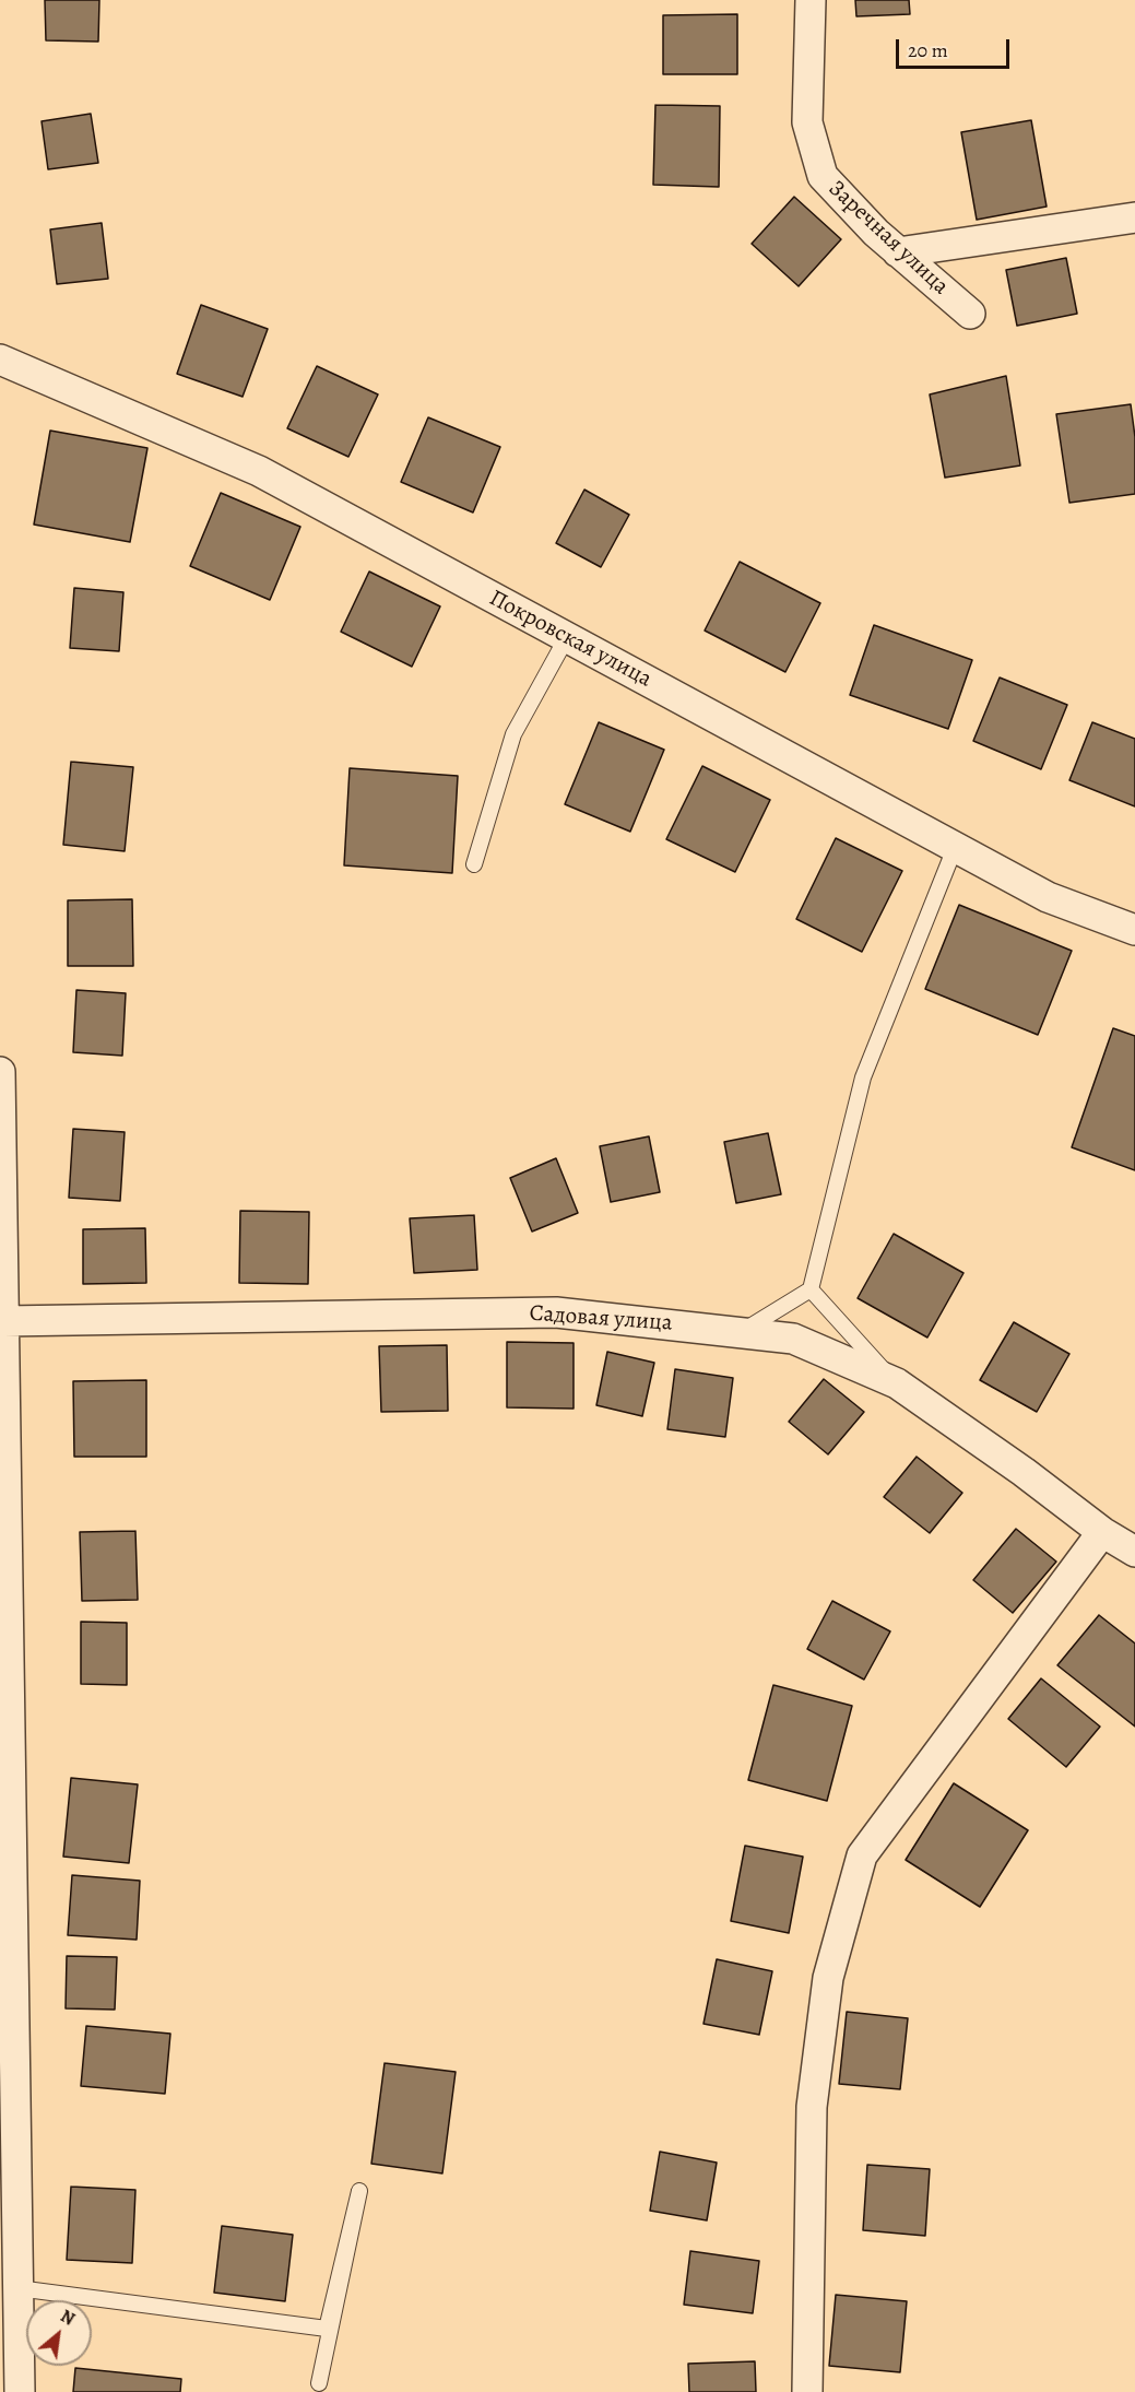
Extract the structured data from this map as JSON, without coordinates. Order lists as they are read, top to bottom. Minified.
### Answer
{"streets":{"street":["Заречная улица","Покровская улица","Садовая улица"]},"scale_bar":"20 m","north":"top right"}
